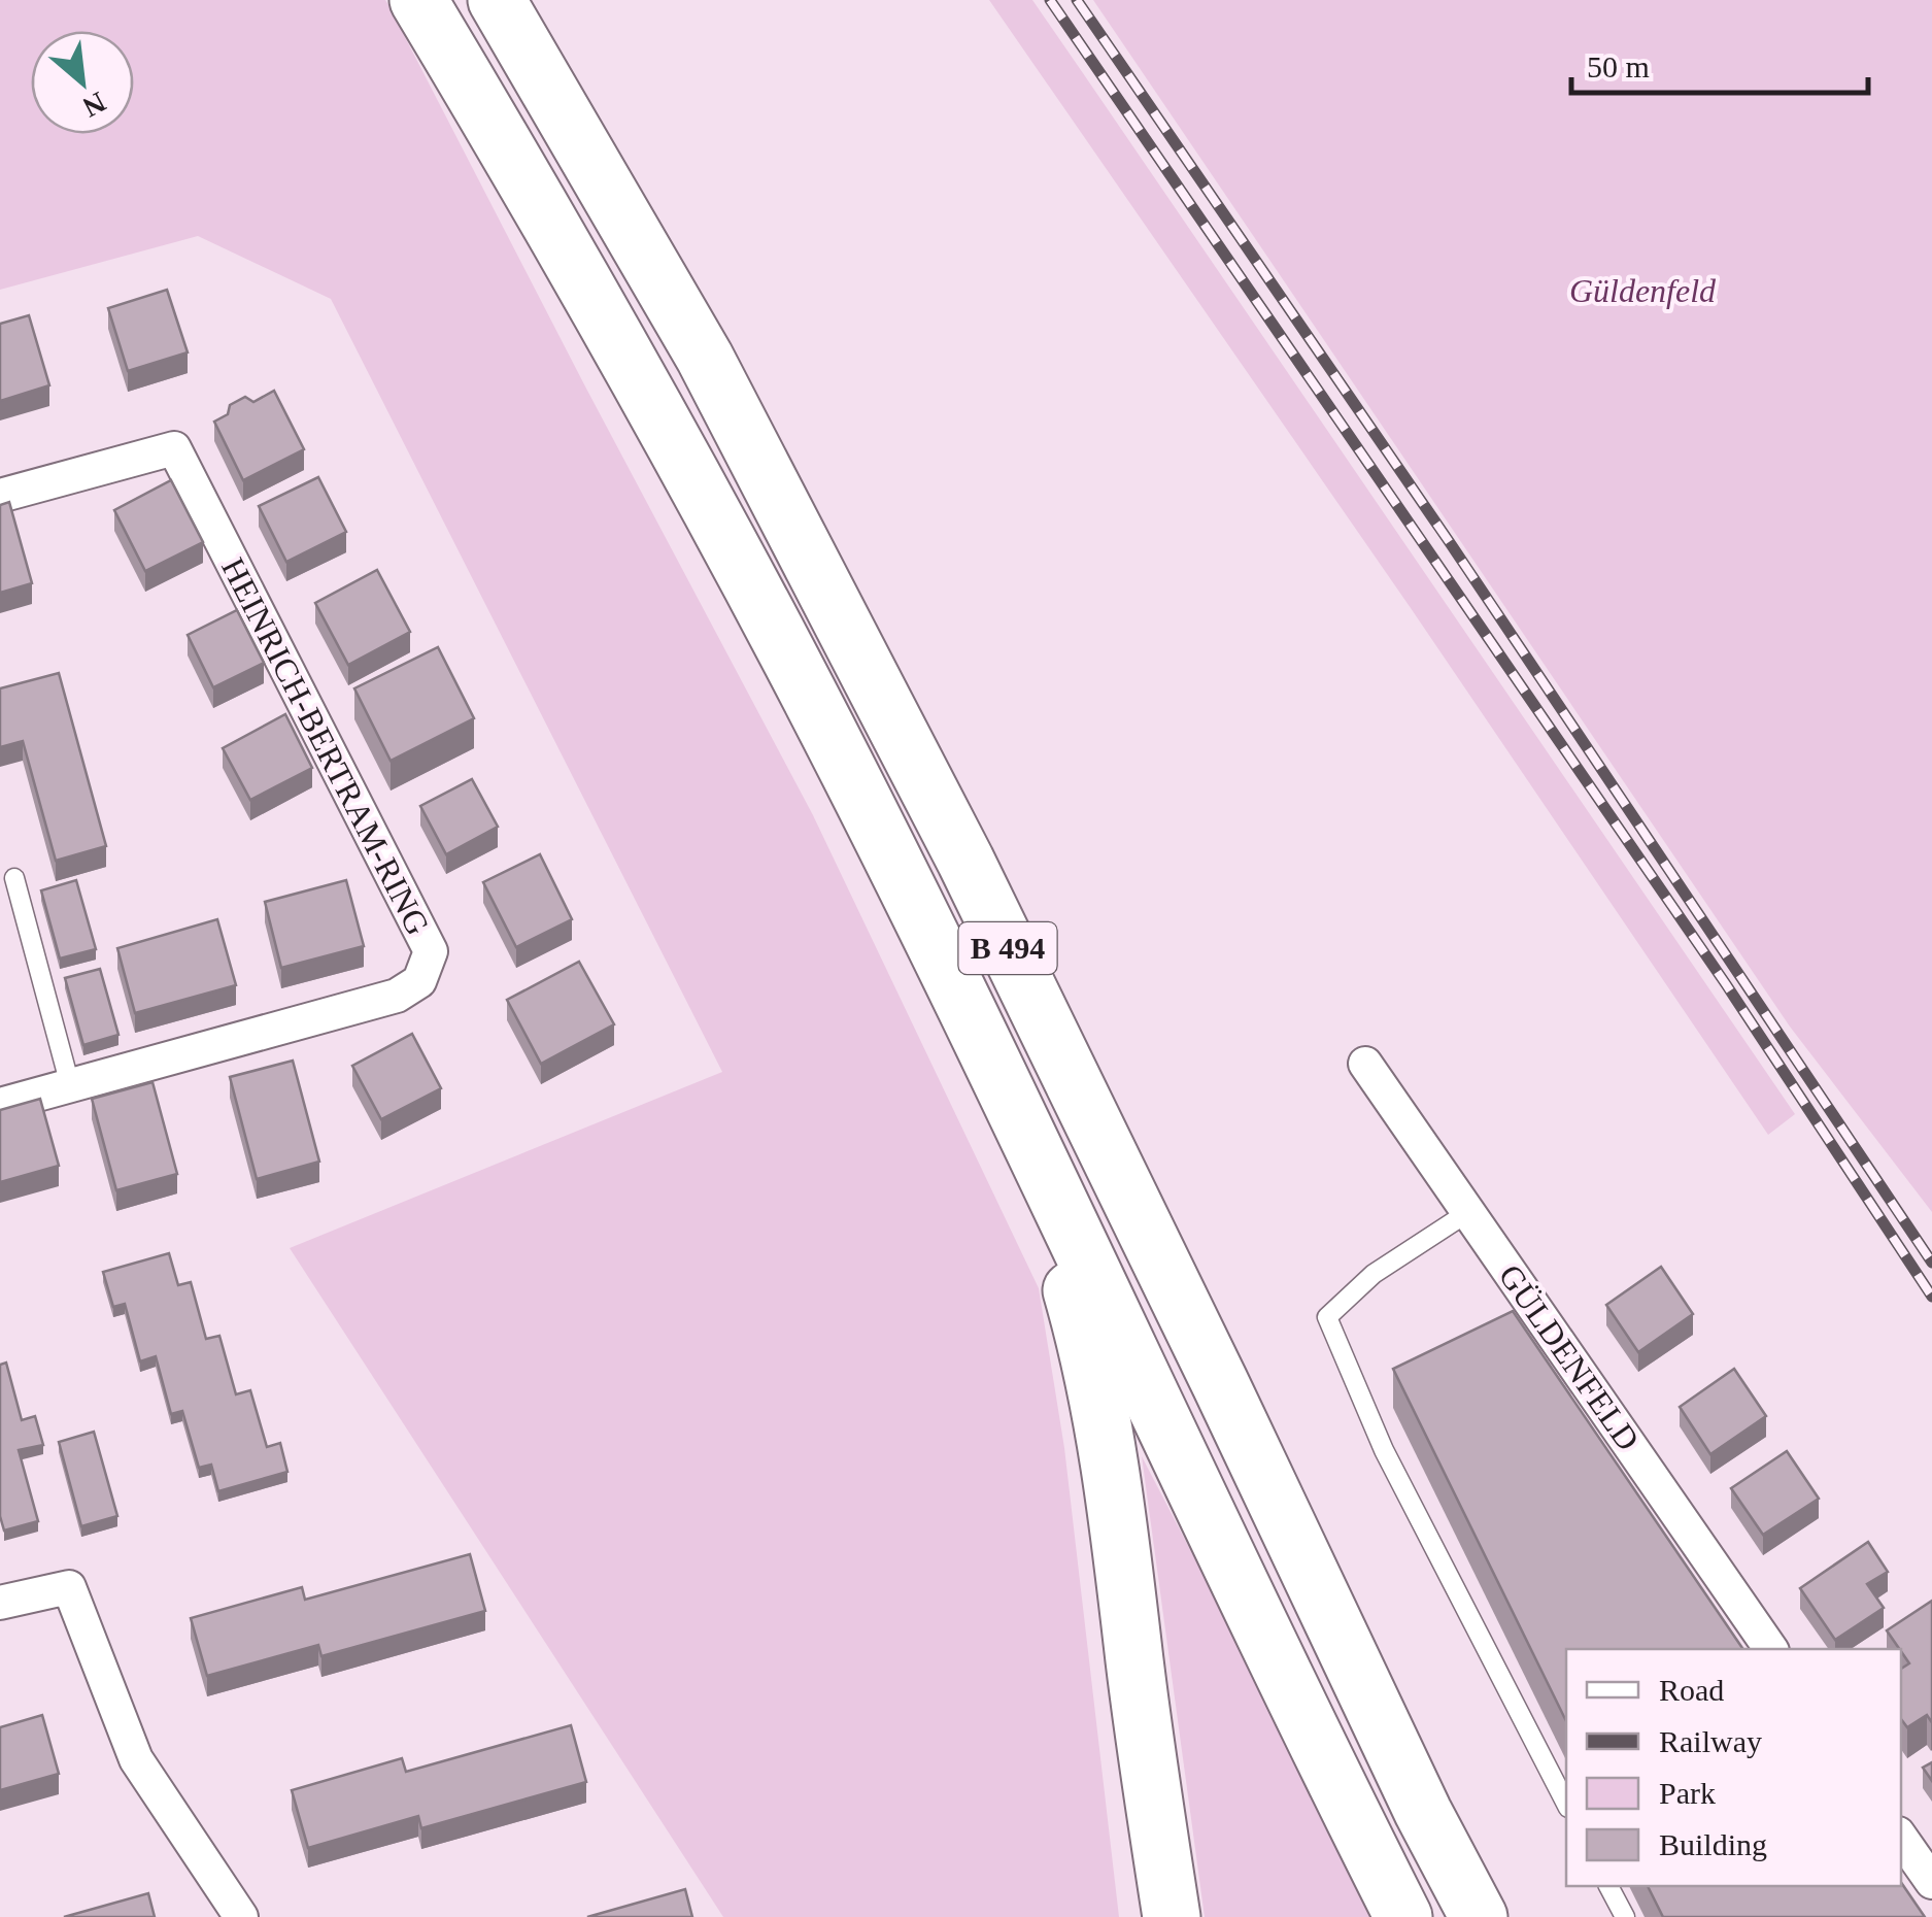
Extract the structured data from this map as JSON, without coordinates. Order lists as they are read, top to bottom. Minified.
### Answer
{"streets":{"highway":["B 494"],"street":["HEINRICH-BERTRAM-RING","GÜLDENFELD"]},"parks":["Güldenfeld"],"legend":["Road","Railway","Park","Building"],"scale_bar":"50 m","north":"bottom right"}
